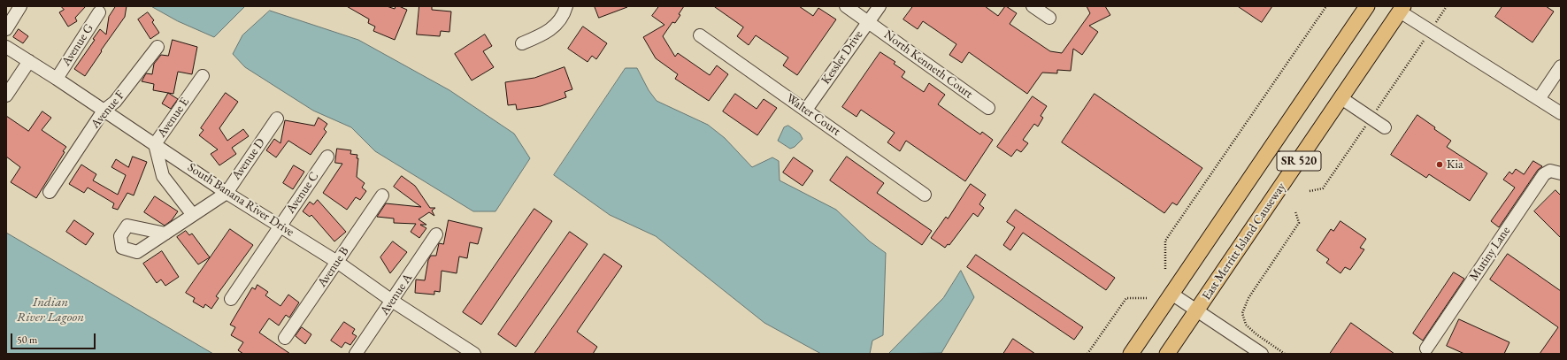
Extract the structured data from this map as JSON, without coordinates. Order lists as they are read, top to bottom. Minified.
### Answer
{"streets":{"main road":["SR 520","East Merritt Island Causeway"],"street":["Avenue G","Kessler Drive","North Kenneth Court","Avenue F","Walter Court","Avenue E","Avenue D","Avenue C","South Banana River Drive","Mutiny Lane","Avenue B","Avenue A"]},"crossings":[["Avenue G","South Banana River Drive"],["Kessler Drive","North Kenneth Court"],["Kessler Drive","Walter Court"],["Avenue F","South Banana River Drive"],["Avenue E","Avenue D"],["Avenue E","South Banana River Drive"],["Avenue D","South Banana River Drive"],["Avenue C","South Banana River Drive"],["South Banana River Drive","Avenue B"],["South Banana River Drive","Avenue A"]],"water":["Indian River Lagoon"],"places":["Kia"],"scale_bar":"50 m"}
